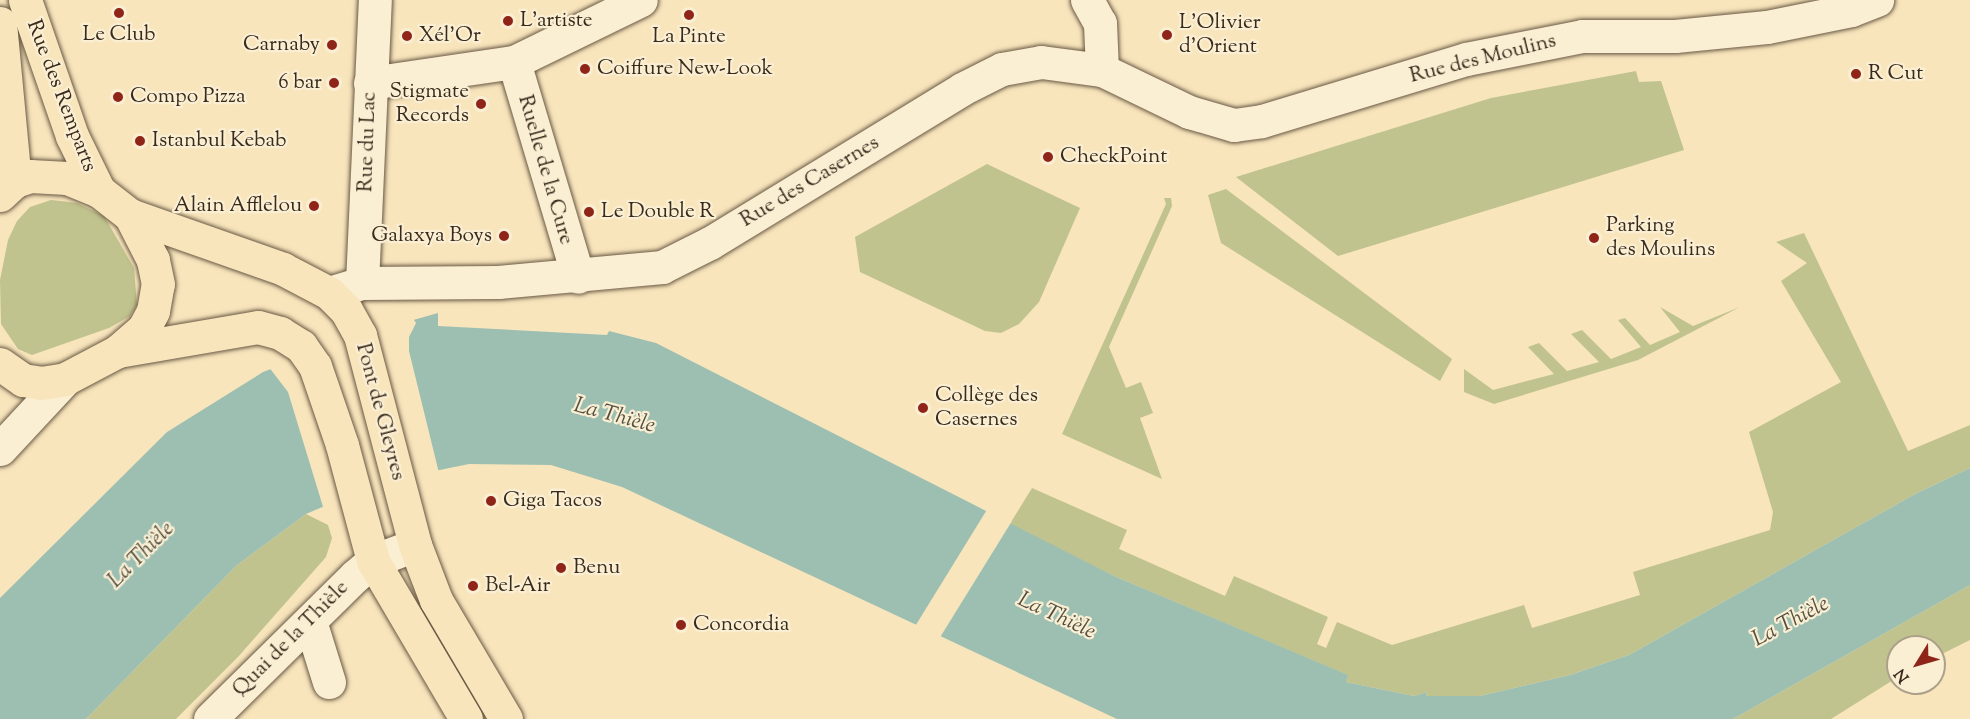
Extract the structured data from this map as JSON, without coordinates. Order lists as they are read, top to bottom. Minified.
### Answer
{"streets":{"main road":["Rue des Remparts","Pont de Gleyres"],"street":["Rue des Moulins","Rue du Lac","Ruelle de la Cure","Rue des Casernes","Quai de la Thièle"]},"crossings":[["Rue des Moulins","Rue des Casernes"],["Rue du Lac","Rue des Casernes"],["Ruelle de la Cure","Rue des Casernes"],["Rue des Casernes","Pont de Gleyres"]],"water":["La Thièle"],"places":["Le Club","La Pinte","L'artiste","L'Olivier d'Orient","Xél'Or","Carnaby","Coiffure New-Look","R Cut","6 bar","Compo Pizza","Stigmate Records","Istanbul Kebab","CheckPoint","Alain Afflelou","Le Double R","Galaxya Boys","Parking des Moulins","Collège des Casernes","Giga Tacos","Benu","Bel-Air","Concordia"],"north":"bottom left"}
